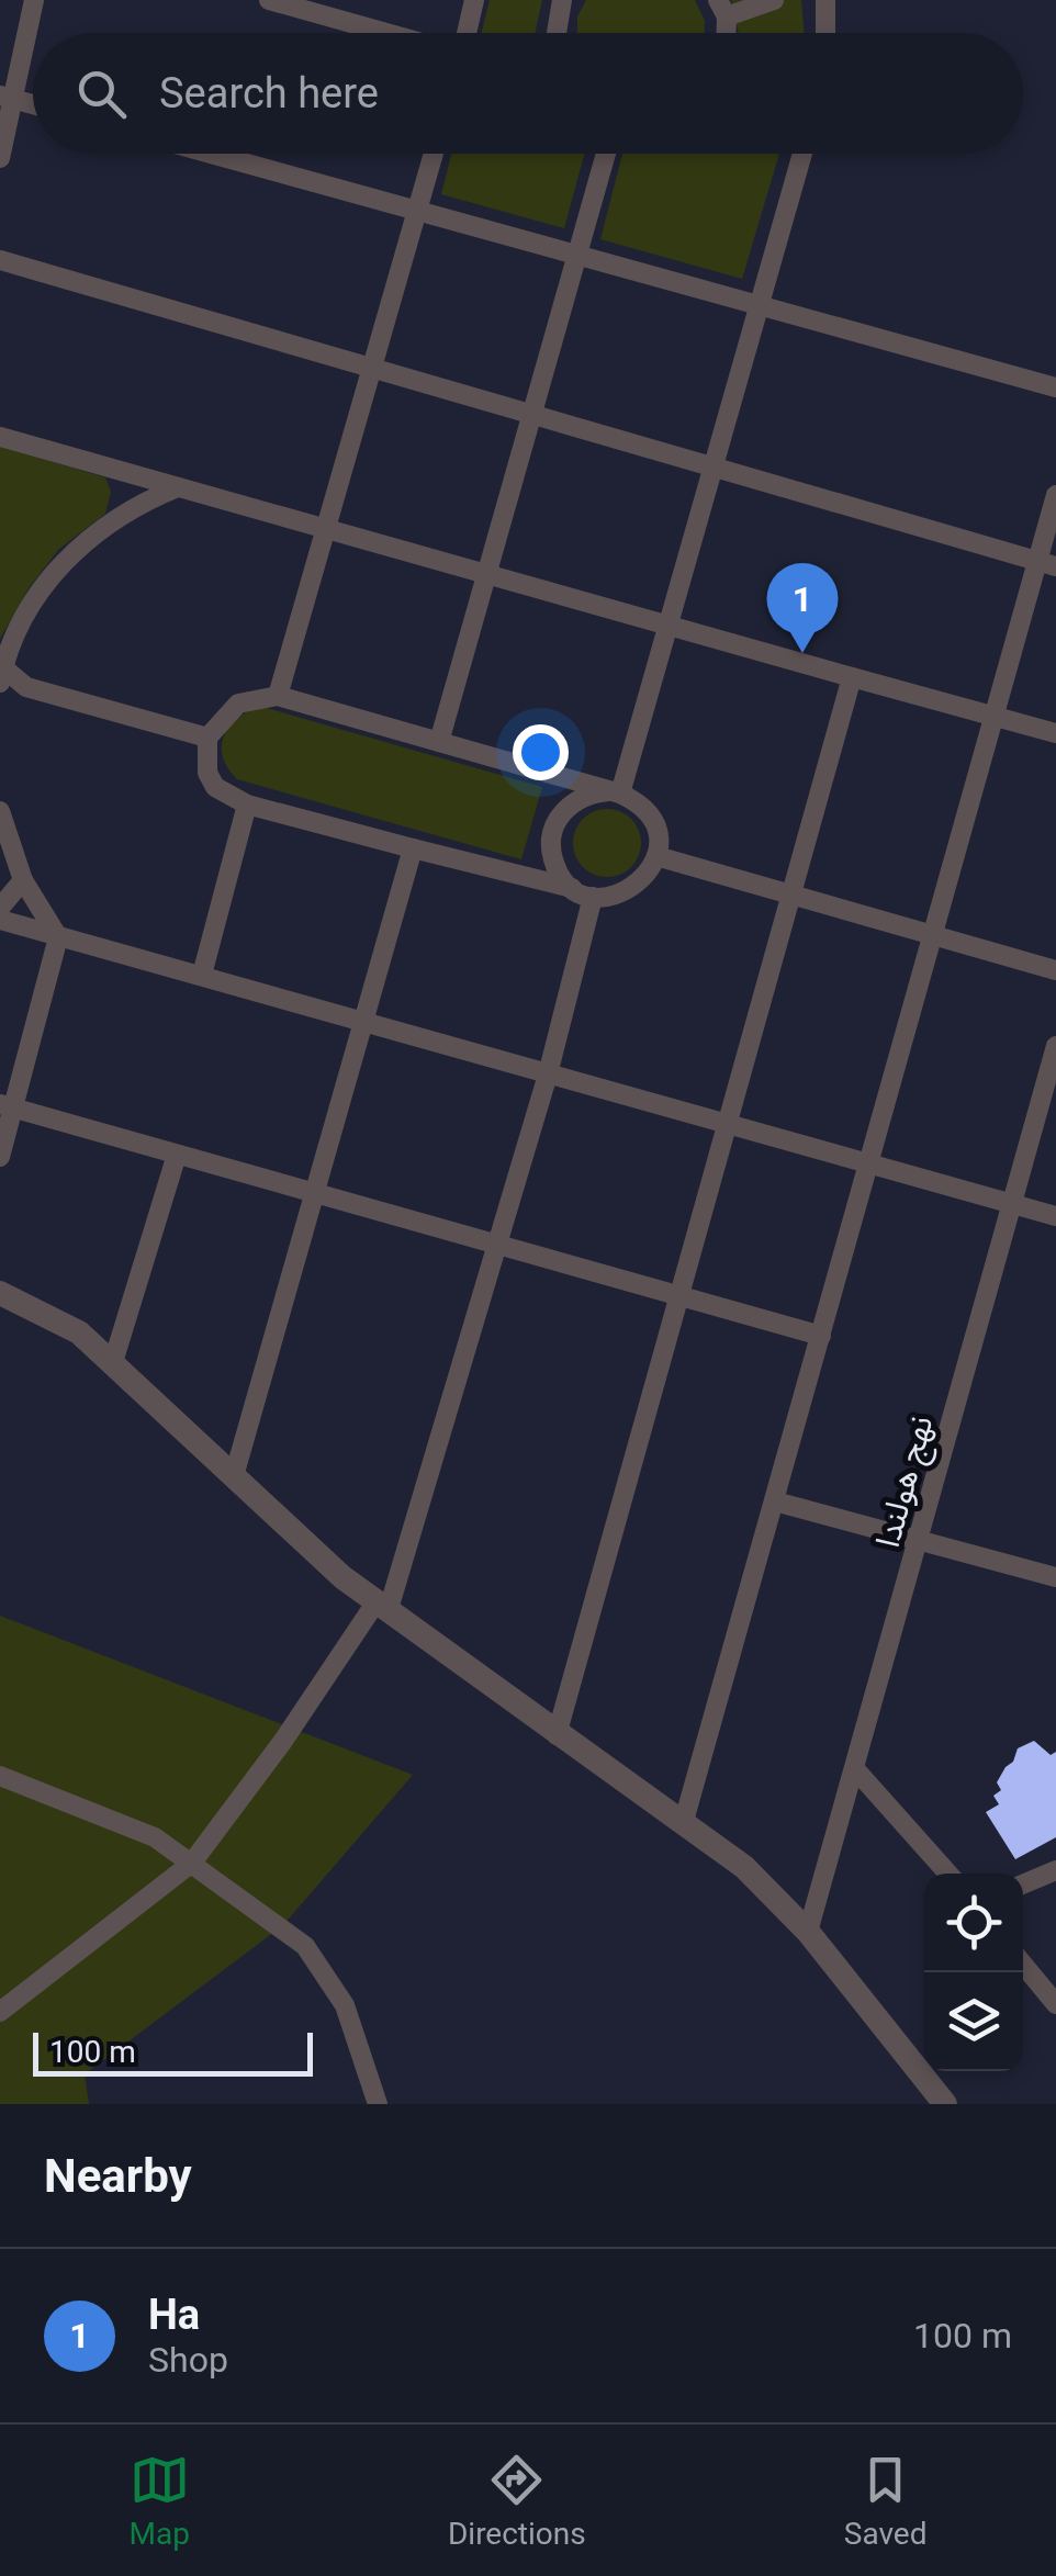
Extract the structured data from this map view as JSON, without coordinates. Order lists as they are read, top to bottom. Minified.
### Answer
{"streets":{"street":["نهج هولندا"]},"scale_bar":"100 m","page":{"search":"Search here","pins":"1","scale":"100 m","heading":"Nearby","list":[{"mark":"1","name":"Ha","note":"Shop","value":"100 m"}],"nav":["Map","Directions","Saved"]}}
